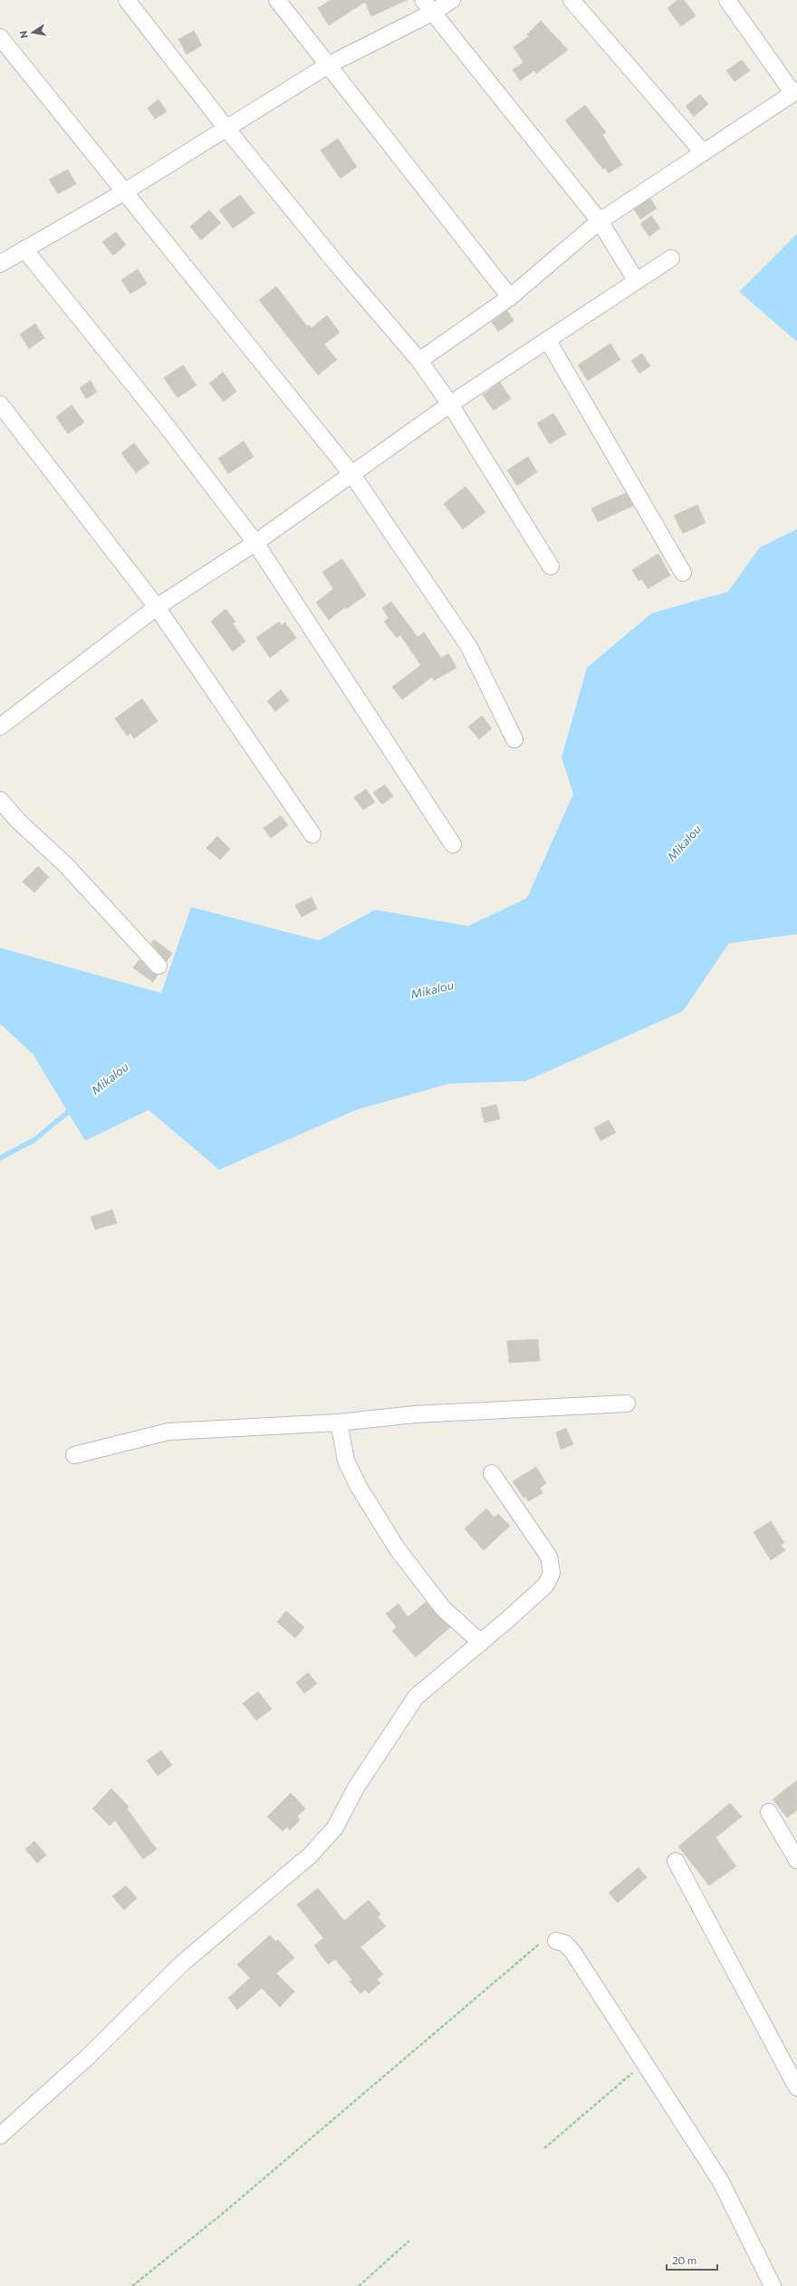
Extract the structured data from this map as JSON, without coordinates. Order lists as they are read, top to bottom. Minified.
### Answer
{"water":["Mikalou"],"scale_bar":"20 m","north":"left"}
